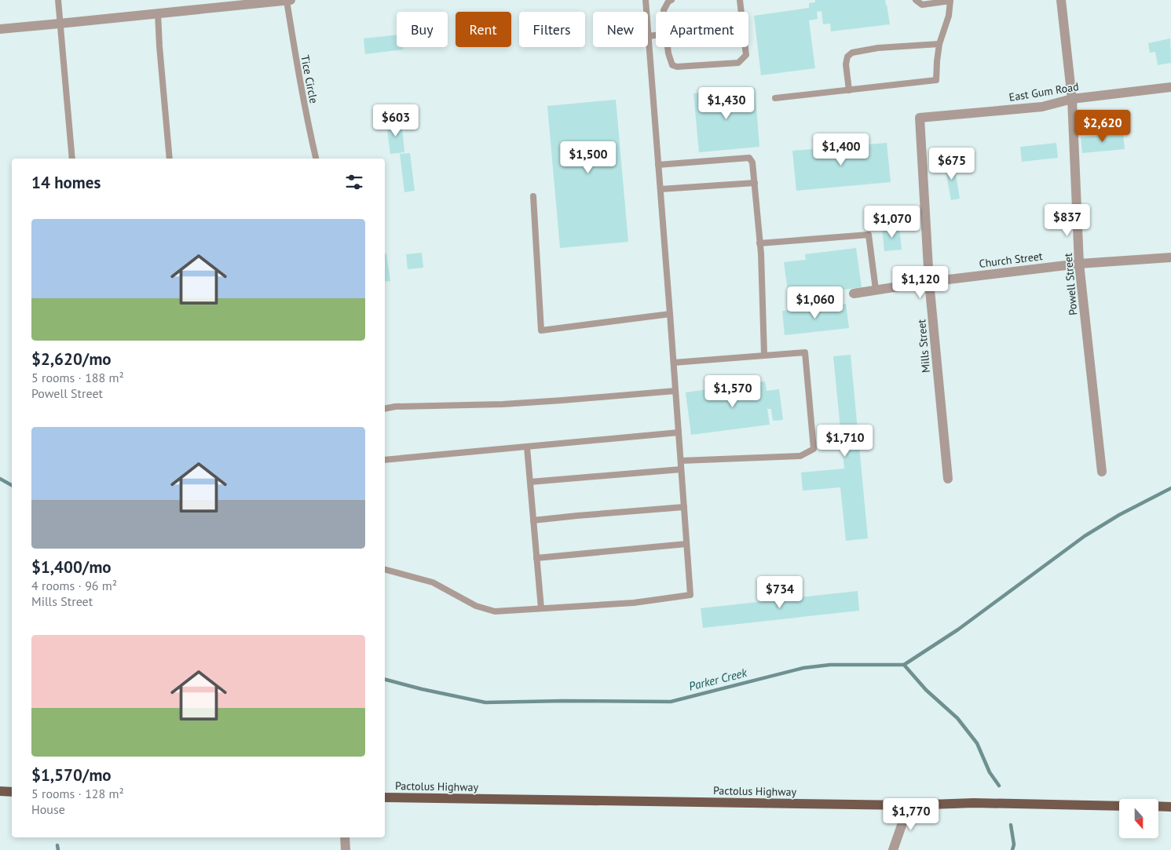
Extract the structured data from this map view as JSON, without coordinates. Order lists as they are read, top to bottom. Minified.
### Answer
{"streets":{"main road":["Pactolus Highway"],"street":["East Gum Road","Church Street","Powell Street","Mills Street"],"lane":["Tice Circle"]},"crossings":[["East Gum Road","Powell Street"],["East Gum Road","Mills Street"],["Church Street","Powell Street"],["Church Street","Mills Street"]],"water":["Parker Creek"],"north":"bottom","page":{"chip":["Buy","Rent","Filters","New","Apartment"],"price":["$1,430","$603","$2,620","$1,400","$1,500","$675","$837","$1,070","$1,120","$1,060","$1,570","$1,710","$734","$1,770"],"heading":"14 homes","list":[{"name":"$2,620/mo","note":"5 rooms · 188 m² · Powell Street"},{"name":"$1,400/mo","note":"4 rooms · 96 m² · Mills Street"},{"name":"$1,570/mo","note":"5 rooms · 128 m² · House"}]}}
